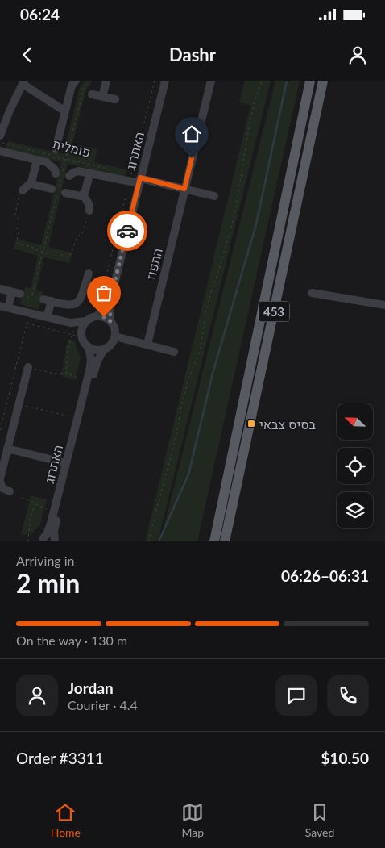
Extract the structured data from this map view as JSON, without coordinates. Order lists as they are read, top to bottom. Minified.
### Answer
{"streets":{"main road":["453"],"street":["האתרוג","התפוז"],"path":["פומלית"]},"places":{"transit":["בסיס צבאי"]},"north":"top left","page":{"status":"06:24","header":"Dashr","heading":["2 min","Arriving in","06:26–06:31"],"panel":["Jordan","Courier · 4.4","Order #3311","$10.50"],"bar":"On the way · 130 m","tabs":["Home","Map","Saved"]}}
